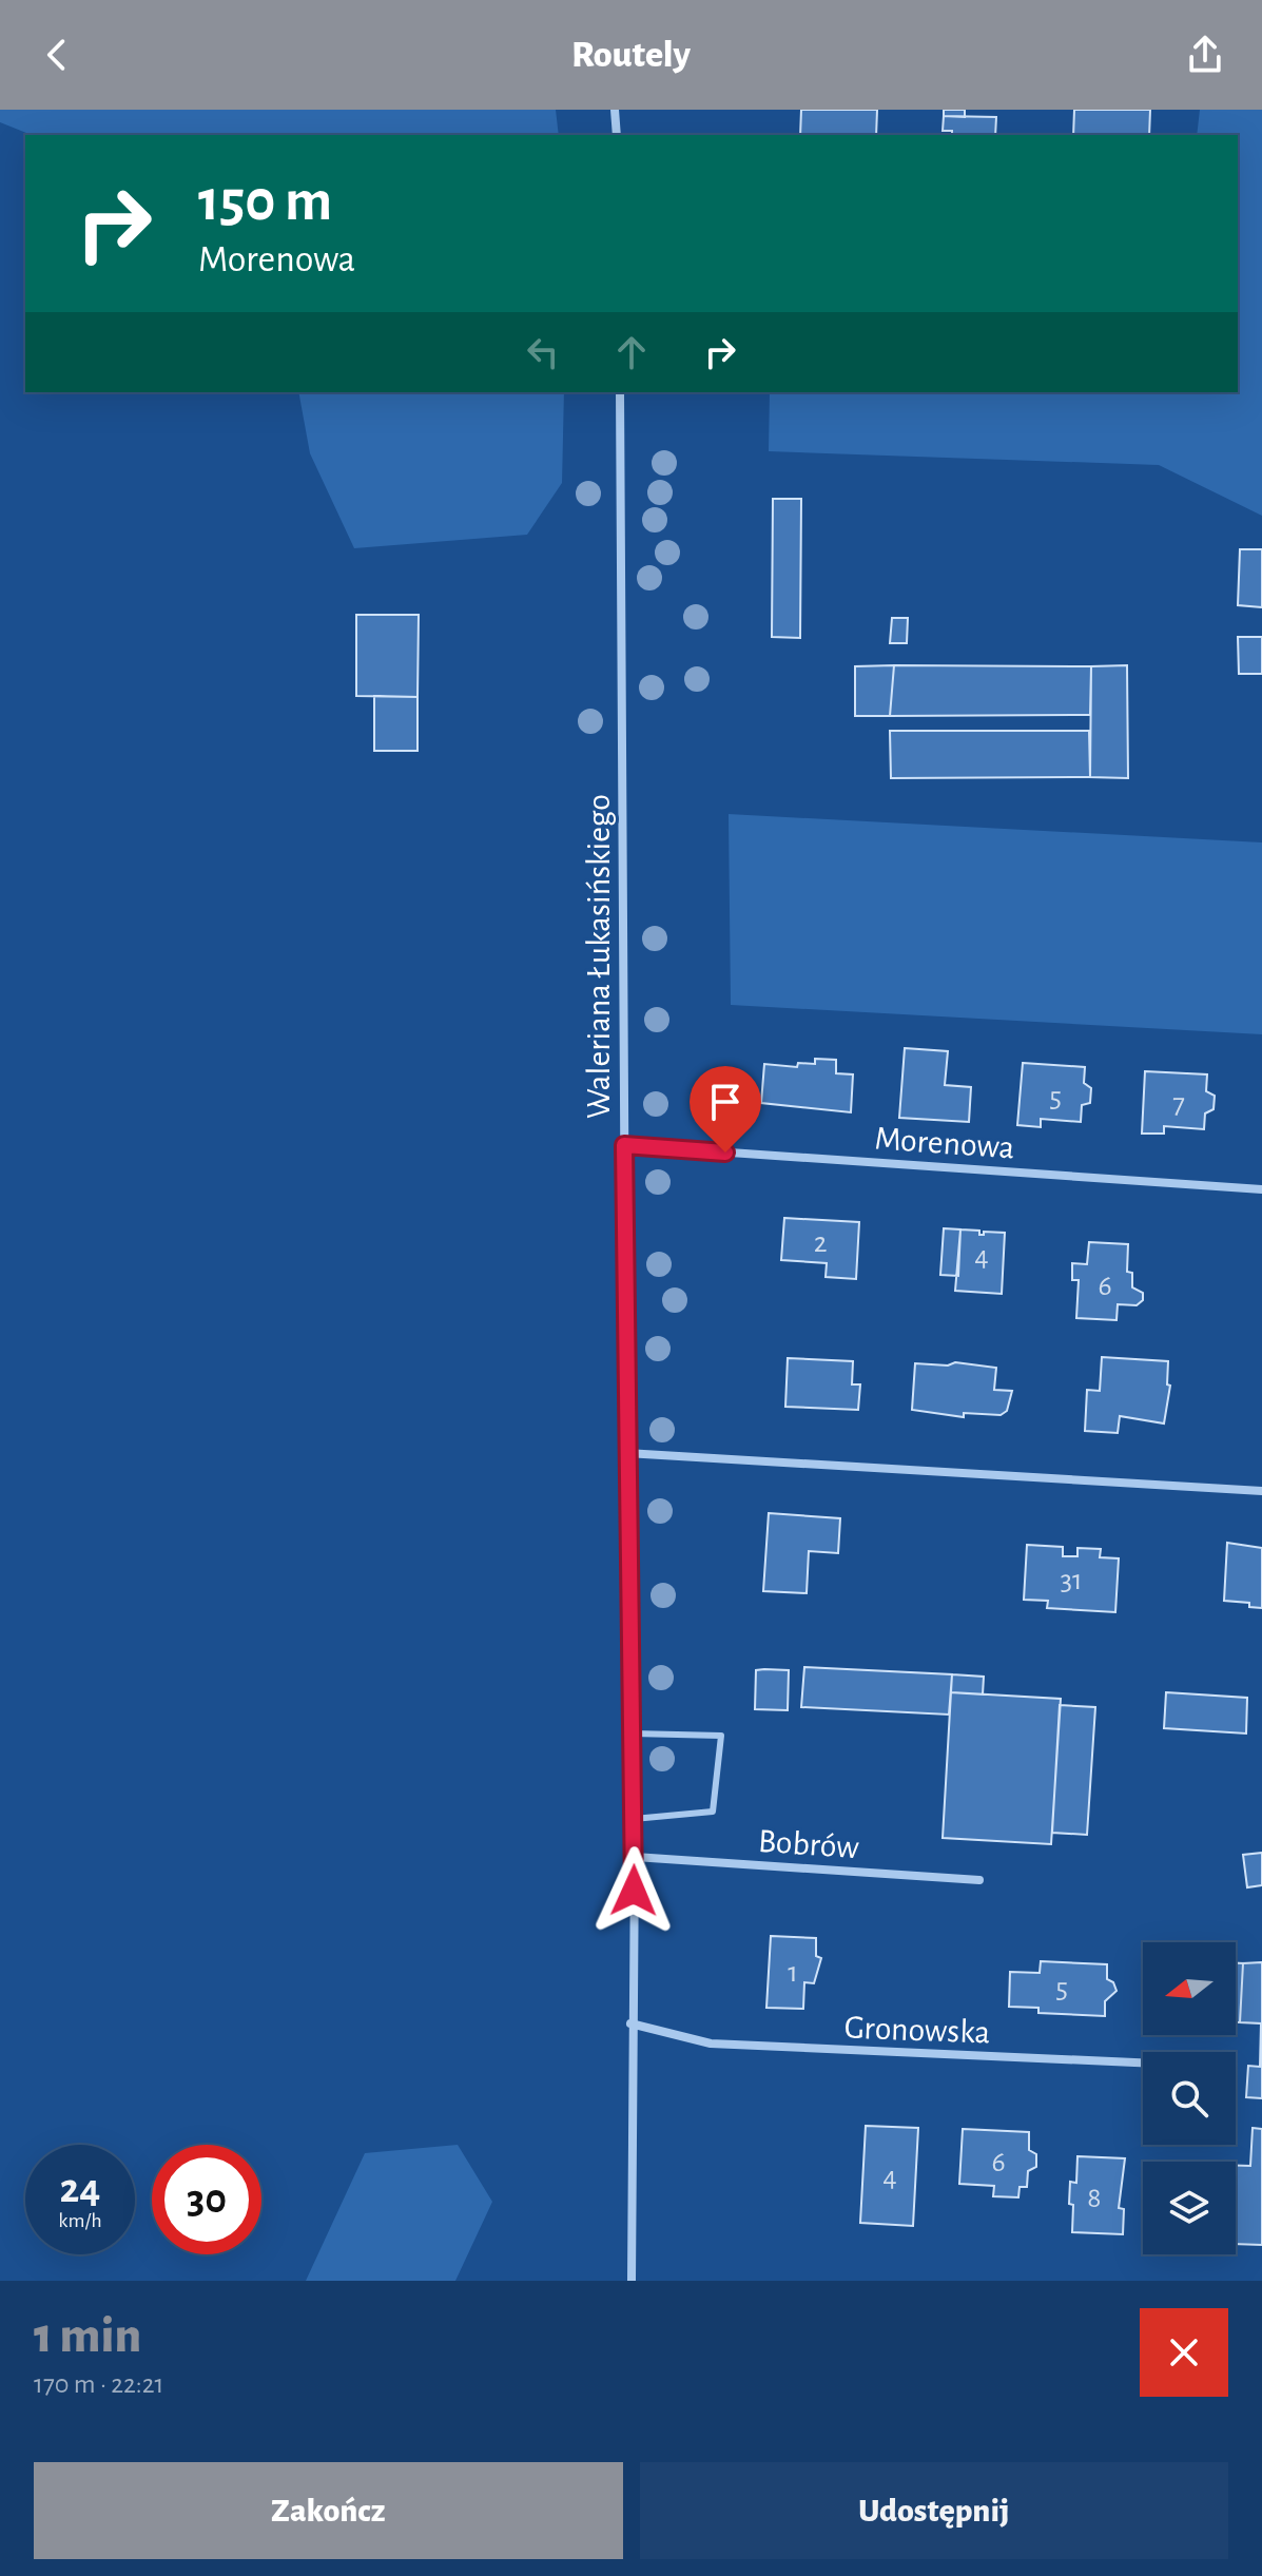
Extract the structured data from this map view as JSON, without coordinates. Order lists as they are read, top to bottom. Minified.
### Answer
{"streets":{"street":["Waleriana Łukasińskiego","Morenowa","Bobrów","Gronowska"]},"crossings":[["Waleriana Łukasińskiego","Morenowa"],["Waleriana Łukasińskiego","Bobrów"],["Waleriana Łukasińskiego","Gronowska"]],"house_numbers":["5","7","2","4","6","31","1","5","6","4","8"],"north":"left","page":{"header":"Routely","turn":["150 m","Morenowa"],"speed":"24 km/h","limit":"30","heading":["1 min","170 m · 22:21"],"buttons":["Zakończ","Udostępnij"]}}
